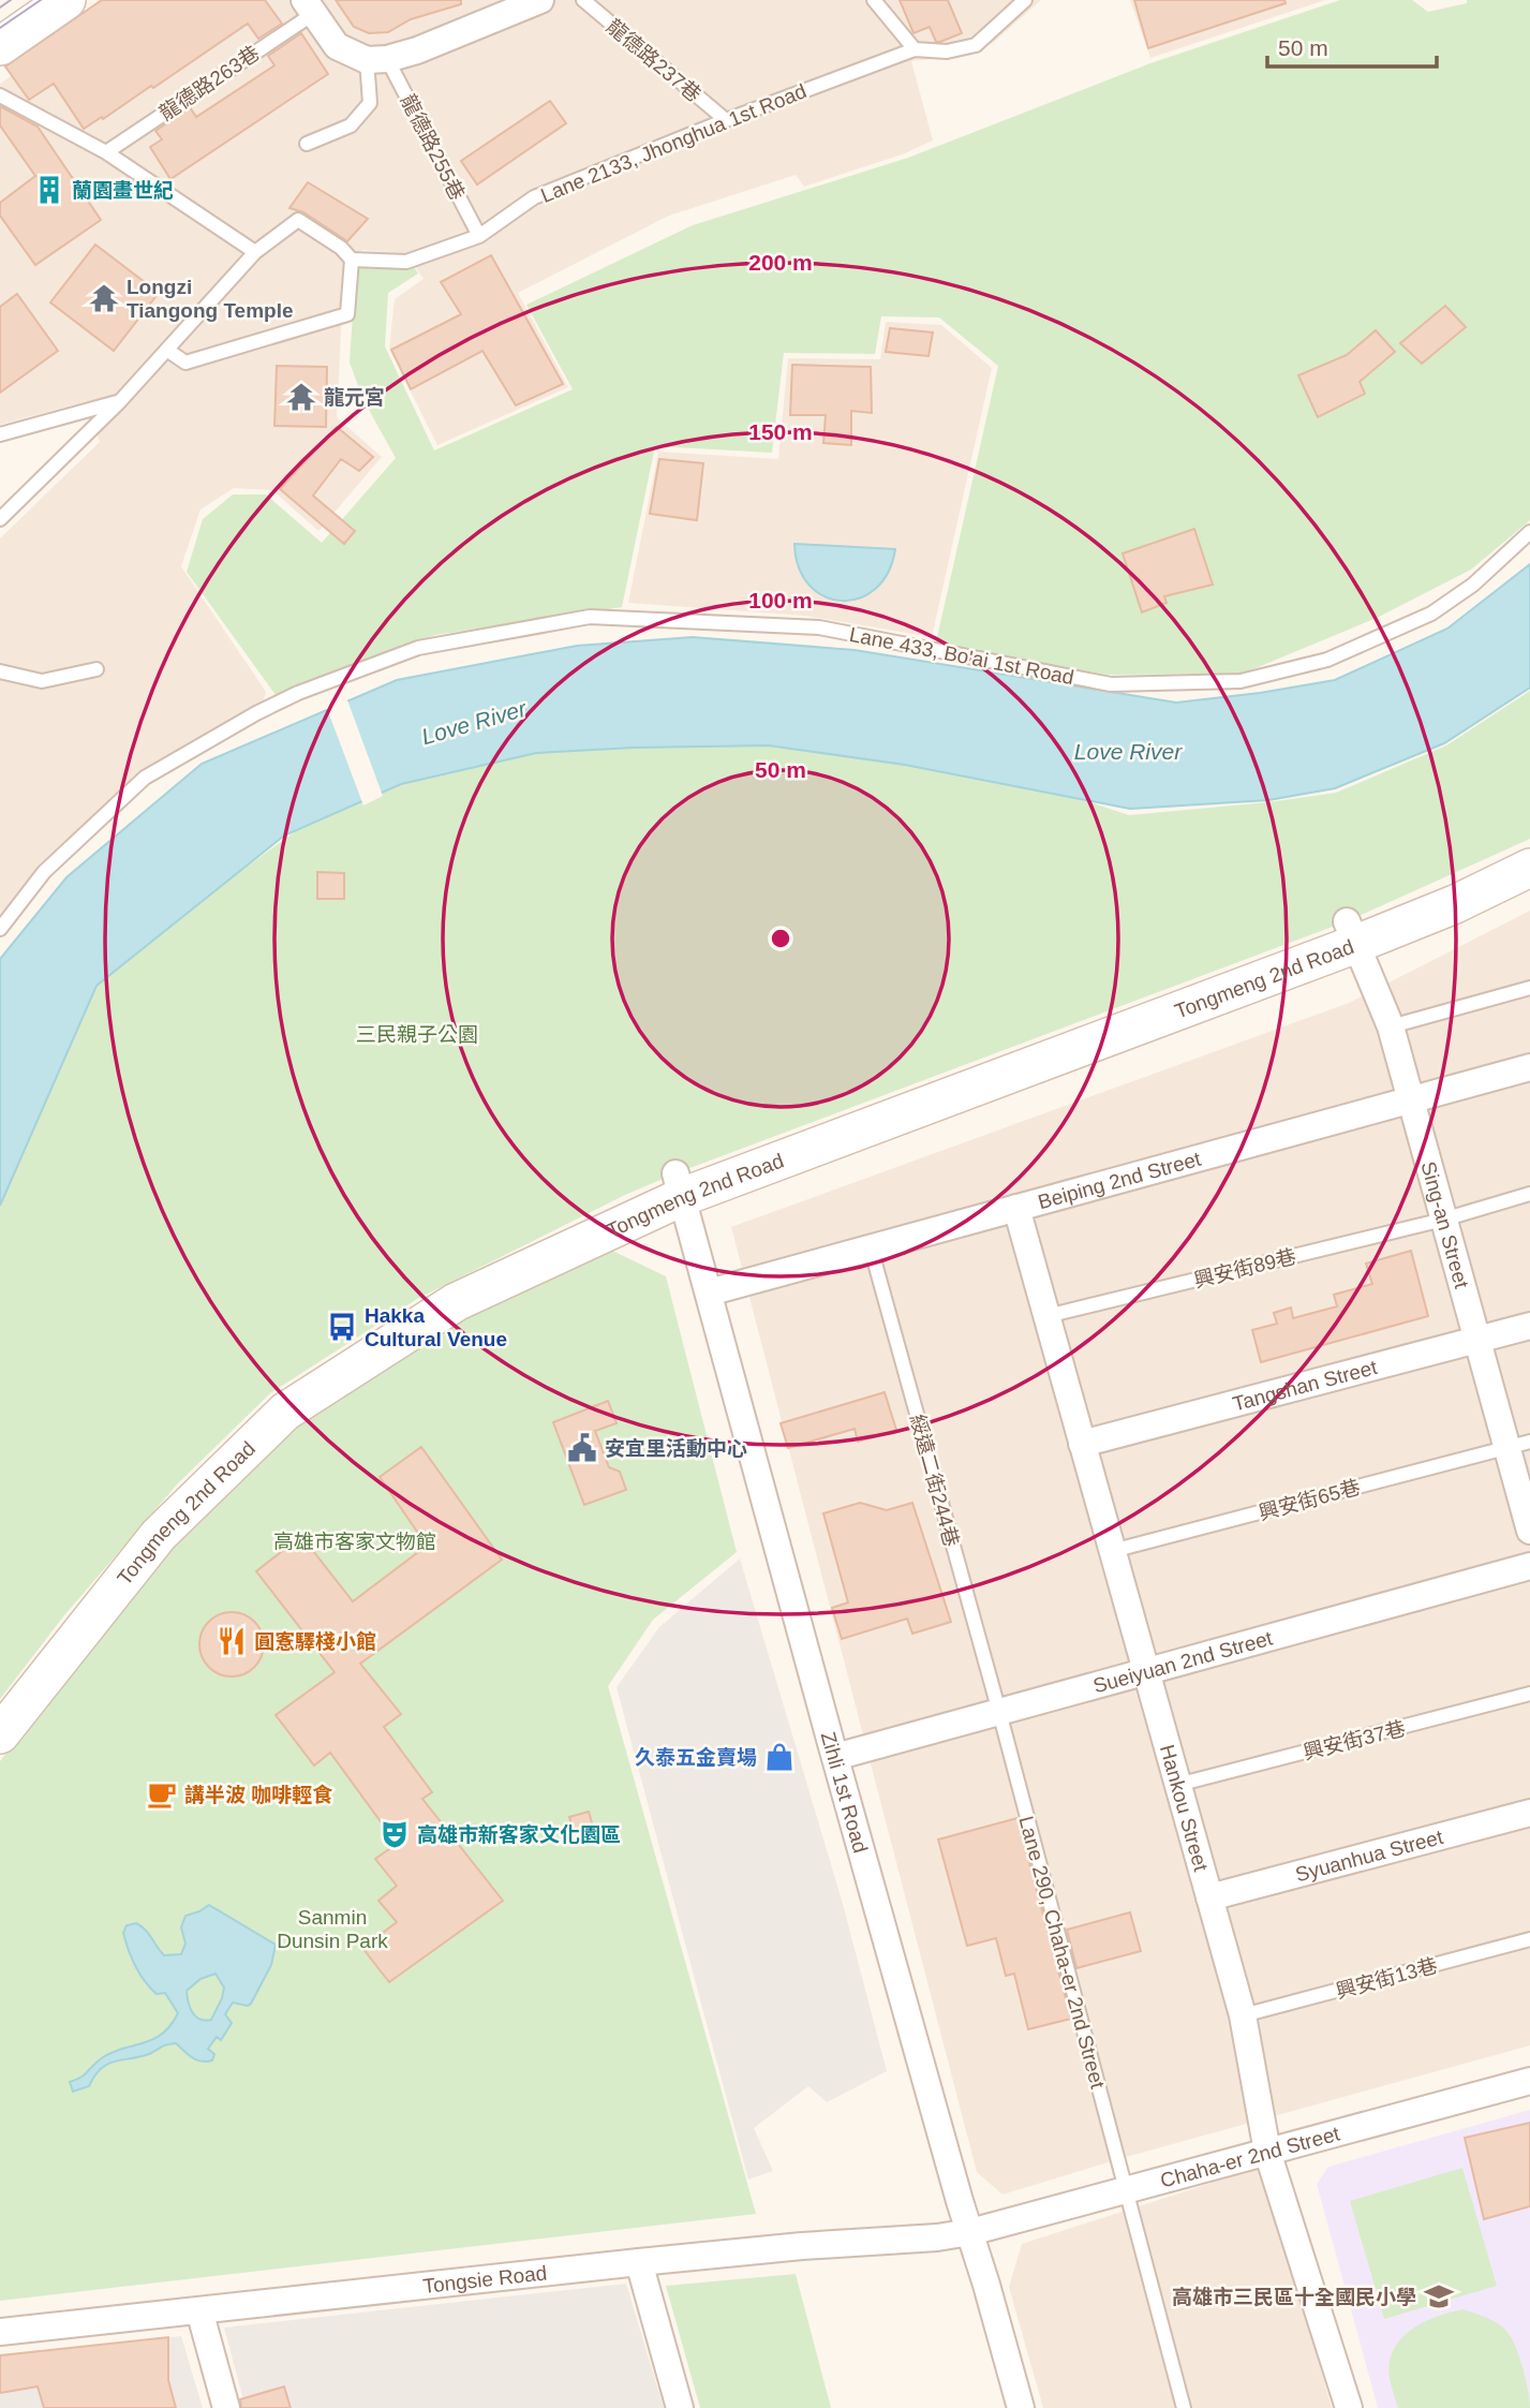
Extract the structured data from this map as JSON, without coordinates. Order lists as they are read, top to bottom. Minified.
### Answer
{"streets":{"street":["Tongmeng 2nd Road","Beiping 2nd Street","Sing-an Street","Tangshan Street","Sueiyuan 2nd Street","Zihli 1st Road","Hankou Street","Syuanhua Street","Chaha-er 2nd Street","Tongsie Road"],"lane":["龍德路237巷","龍德路263巷","Lane 2133, Jhonghua 1st Road","龍德路255巷","Lane 433, Bo'ai 1st Road","興安街89巷","綏遠二街244巷","興安街65巷","興安街37巷","Lane 290, Chaha-er 2nd Street","興安街13巷"]},"crossings":[["龍德路237巷","Lane 2133, Jhonghua 1st Road"],["Lane 2133, Jhonghua 1st Road","龍德路255巷"],["Tongmeng 2nd Road","Sing-an Street"],["Tongmeng 2nd Road","Zihli 1st Road"],["Beiping 2nd Street","Sing-an Street"],["Beiping 2nd Street","綏遠二街244巷"],["Beiping 2nd Street","Zihli 1st Road"],["Beiping 2nd Street","Hankou Street"],["Sing-an Street","興安街89巷"],["Sing-an Street","Tangshan Street"],["Sing-an Street","興安街65巷"],["興安街89巷","Hankou Street"],["Tangshan Street","Hankou Street"],["綏遠二街244巷","Sueiyuan 2nd Street"],["綏遠二街244巷","Lane 290, Chaha-er 2nd Street"],["興安街65巷","Hankou Street"],["Sueiyuan 2nd Street","Zihli 1st Road"],["Sueiyuan 2nd Street","Hankou Street"],["Sueiyuan 2nd Street","Lane 290, Chaha-er 2nd Street"],["興安街37巷","Hankou Street"],["Zihli 1st Road","Chaha-er 2nd Street"],["Zihli 1st Road","Tongsie Road"],["Hankou Street","Syuanhua Street"],["Hankou Street","興安街13巷"],["Hankou Street","Chaha-er 2nd Street"],["Lane 290, Chaha-er 2nd Street","Chaha-er 2nd Street"],["Chaha-er 2nd Street","Tongsie Road"]],"water":["Love River"],"parks":["三民親子公園","高雄市客家文物館","Sanmin Dunsin Park"],"places":{"building":["蘭園畫世紀"],"temple":["Longzi Tiangong Temple","龍元宮"],"bus stop":["Hakka Cultural Venue"],"public building":["安宜里活動中心"],"restaurant":["圓愙驛棧小館"],"shop":["久泰五金賣場"],"cafe":["講半波 咖啡輕食"],"theatre":["高雄市新客家文化園區"],"school or university":["高雄市三民區十全國民小學"]},"scale_bar":"50 m","rings":["200 m","150 m","100 m","50 m"]}
